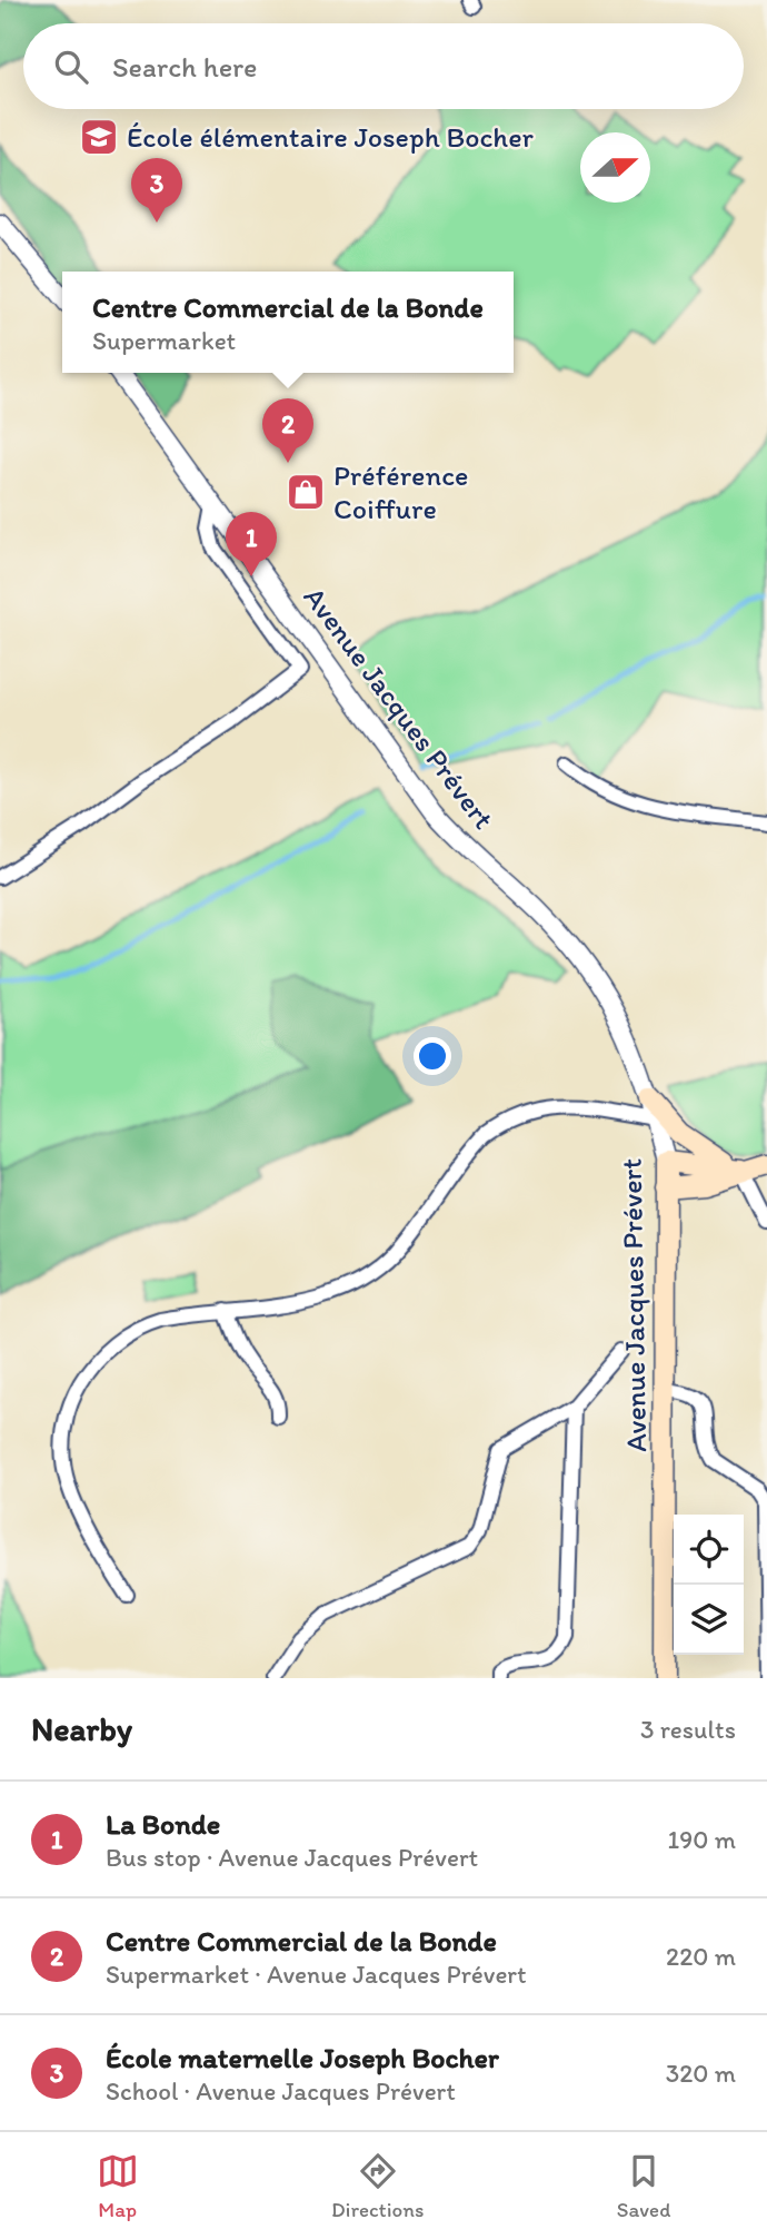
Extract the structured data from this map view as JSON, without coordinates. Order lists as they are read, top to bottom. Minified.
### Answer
{"streets":{"main road":["Avenue Jacques Prévert"]},"places":{"school or university":["École élémentaire Joseph Bocher"],"shop":["Préférence Coiffure"]},"north":"right","page":{"search":"Search here","pins":["3","2","1"],"popup":["Centre Commercial de la Bonde","Supermarket"],"heading":["Nearby","3 results"],"list":[{"mark":"1","name":"La Bonde","note":"Bus stop · Avenue Jacques Prévert","value":"190 m"},{"mark":"2","name":"Centre Commercial de la Bonde","note":"Supermarket · Avenue Jacques Prévert","value":"220 m"},{"mark":"3","name":"École maternelle Joseph Bocher","note":"School · Avenue Jacques Prévert","value":"320 m"}],"nav":["Map","Directions","Saved"]}}
